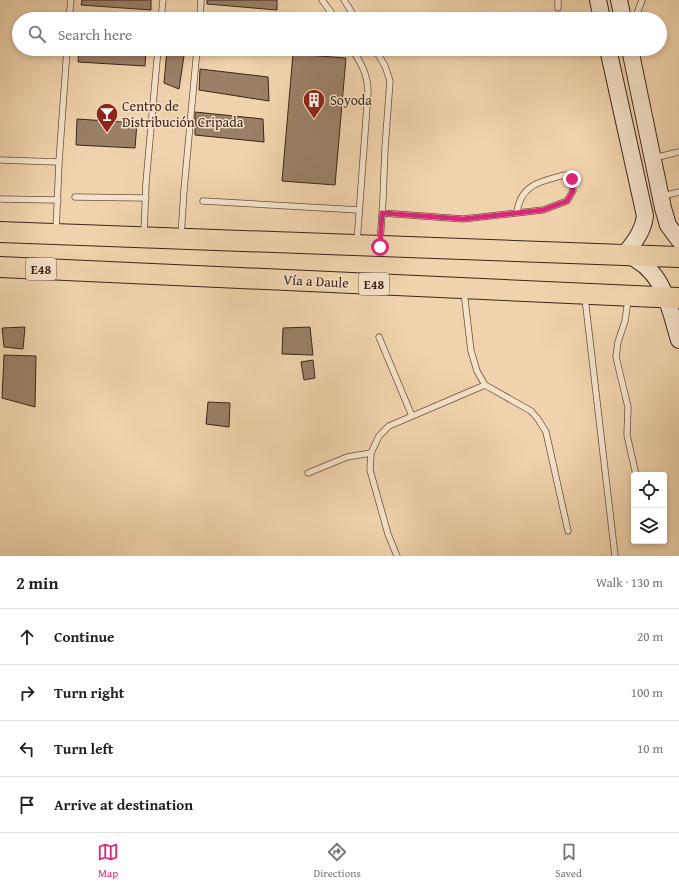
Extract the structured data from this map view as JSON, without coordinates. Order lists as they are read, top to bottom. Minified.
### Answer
{"streets":{"highway":["E48","Vía a Daule"]},"places":{"building":["Soyoda"],"bar":["Centro de Distribución Cripada"]},"page":{"search":"Search here","heading":["2 min","Walk · 130 m"],"list":[["Continue","20 m"],["Turn right","100 m"],["Turn left","10 m"],"Arrive at destination"],"nav":["Map","Directions","Saved"]}}
